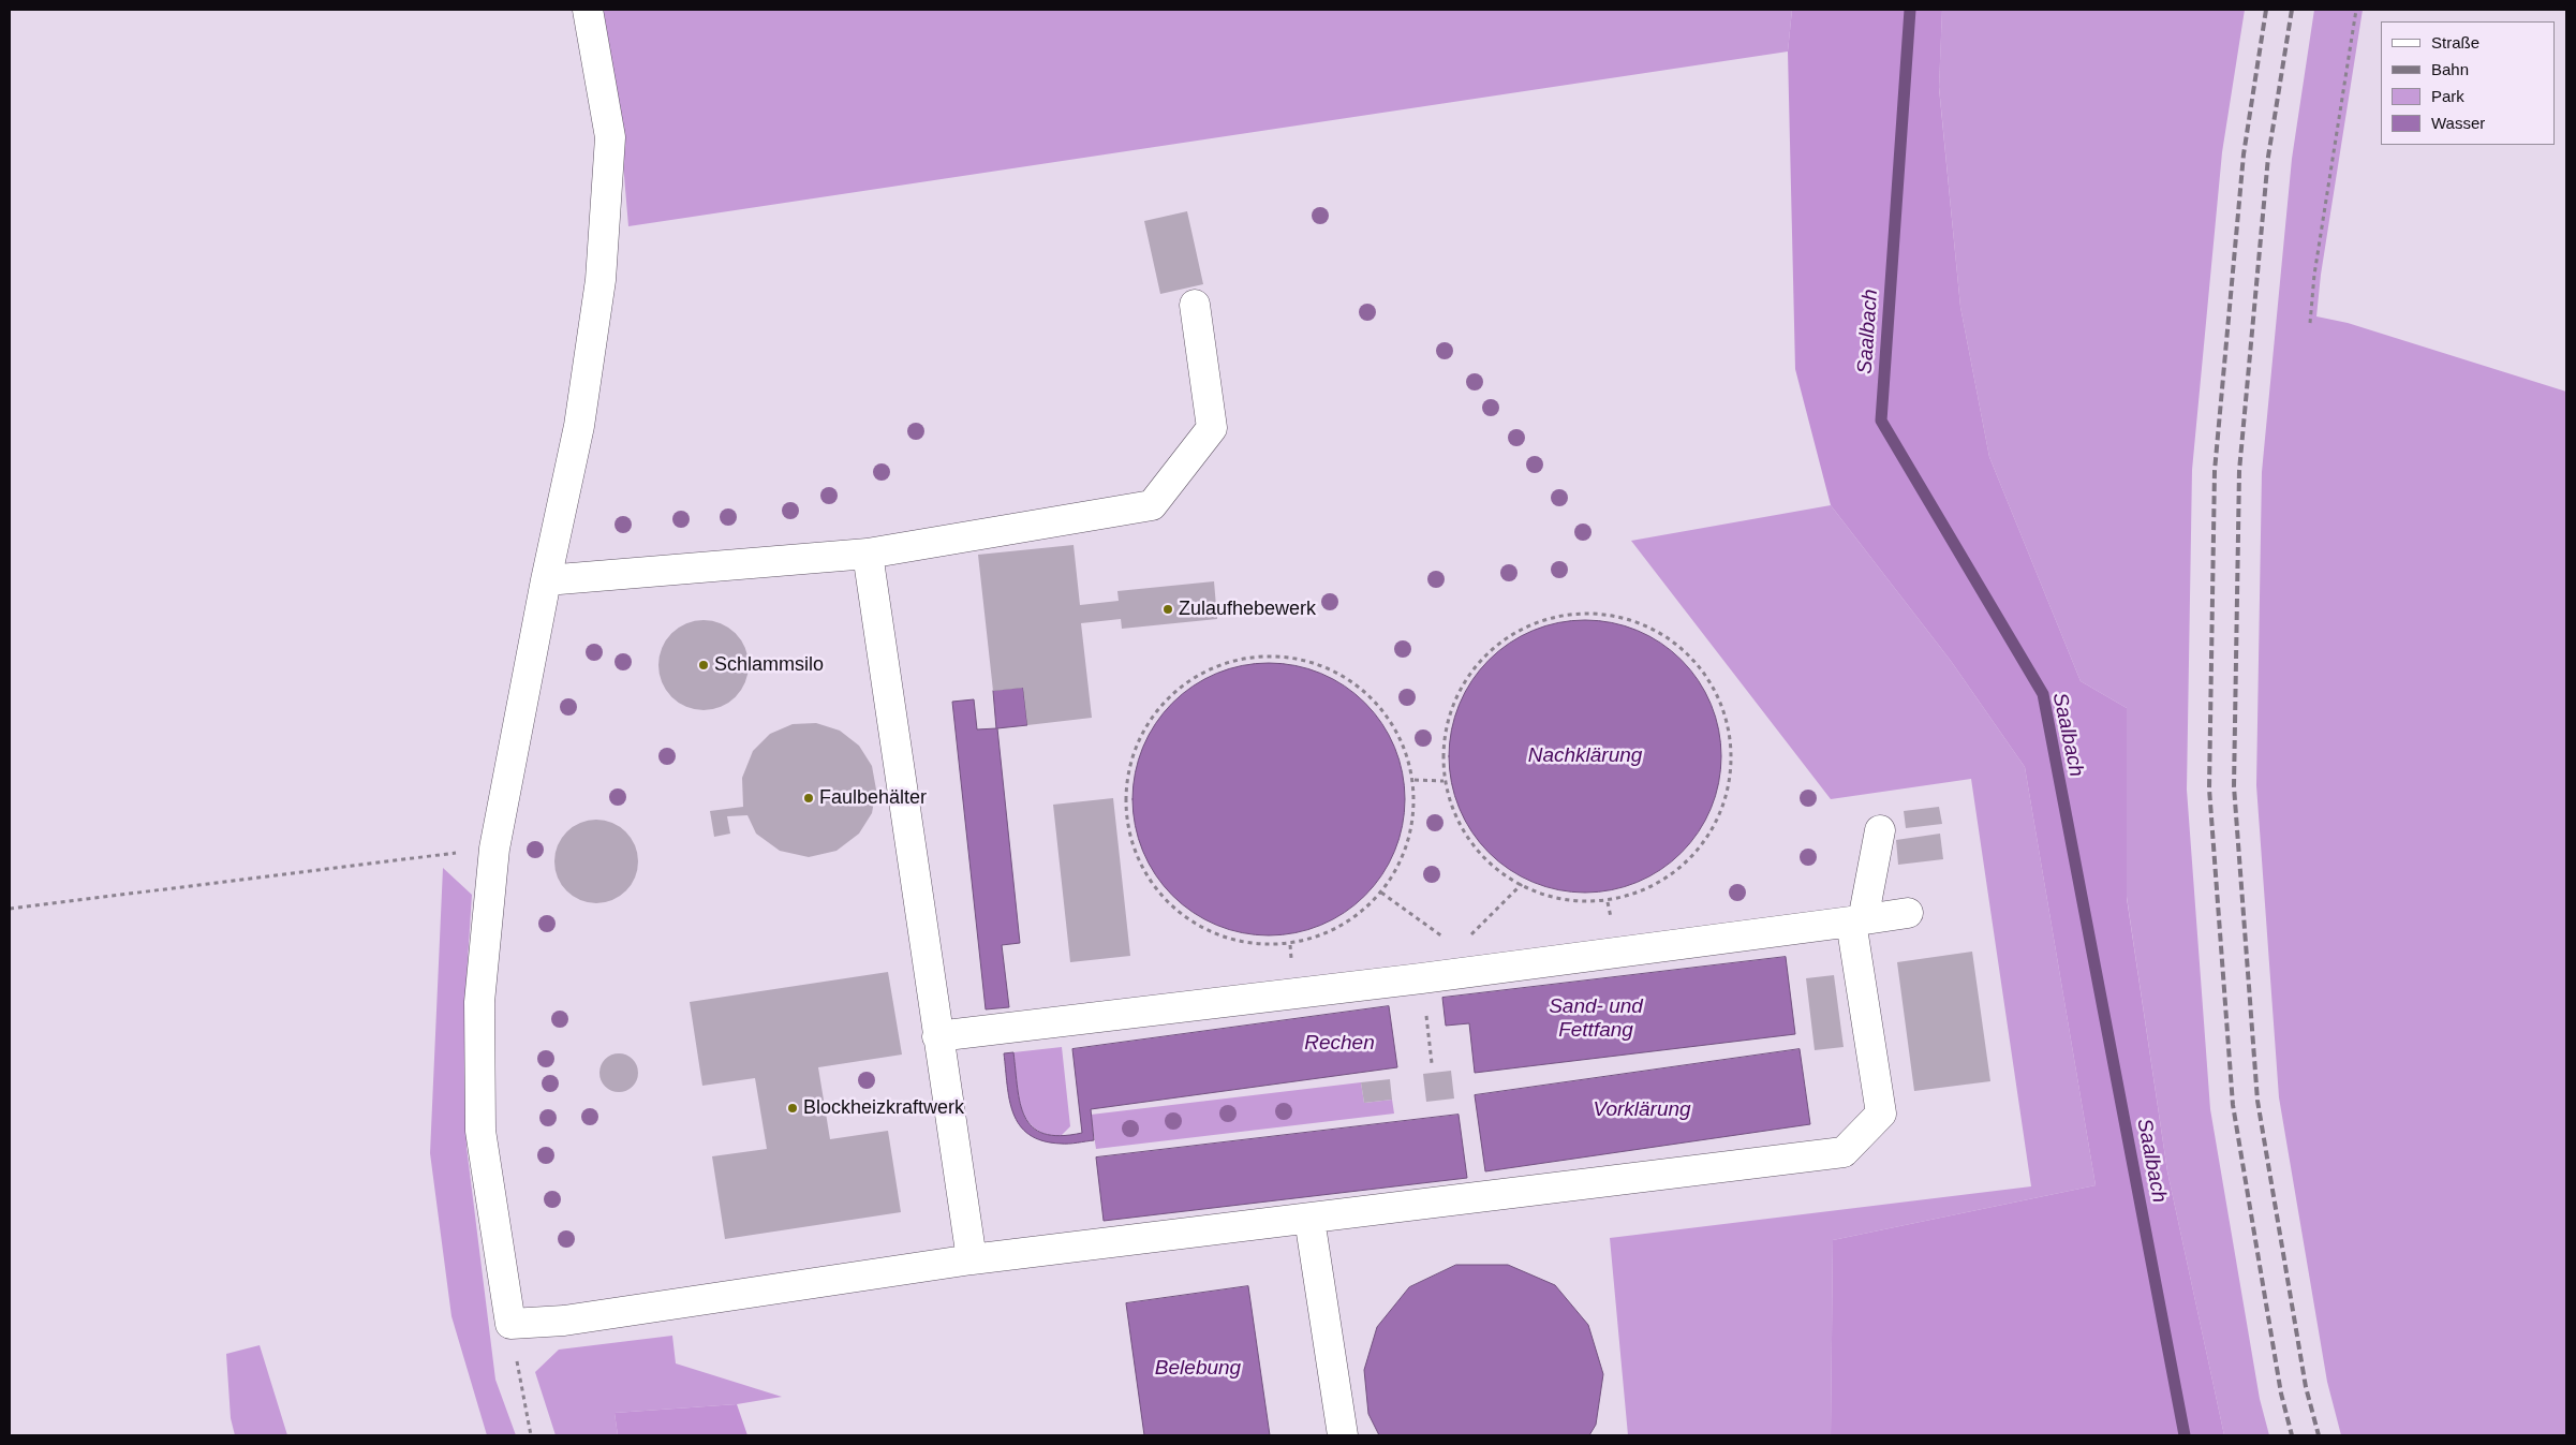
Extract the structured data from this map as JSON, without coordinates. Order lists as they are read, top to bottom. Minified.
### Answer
{"water":["Saalbach","Nachklärung","Sand- und Fettfang","Rechen","Vorklärung","Belebung"],"places":["Zulaufhebewerk","Schlammsilo","Faulbehälter","Blockheizkraftwerk"],"legend":["Straße","Bahn","Park","Wasser"]}
